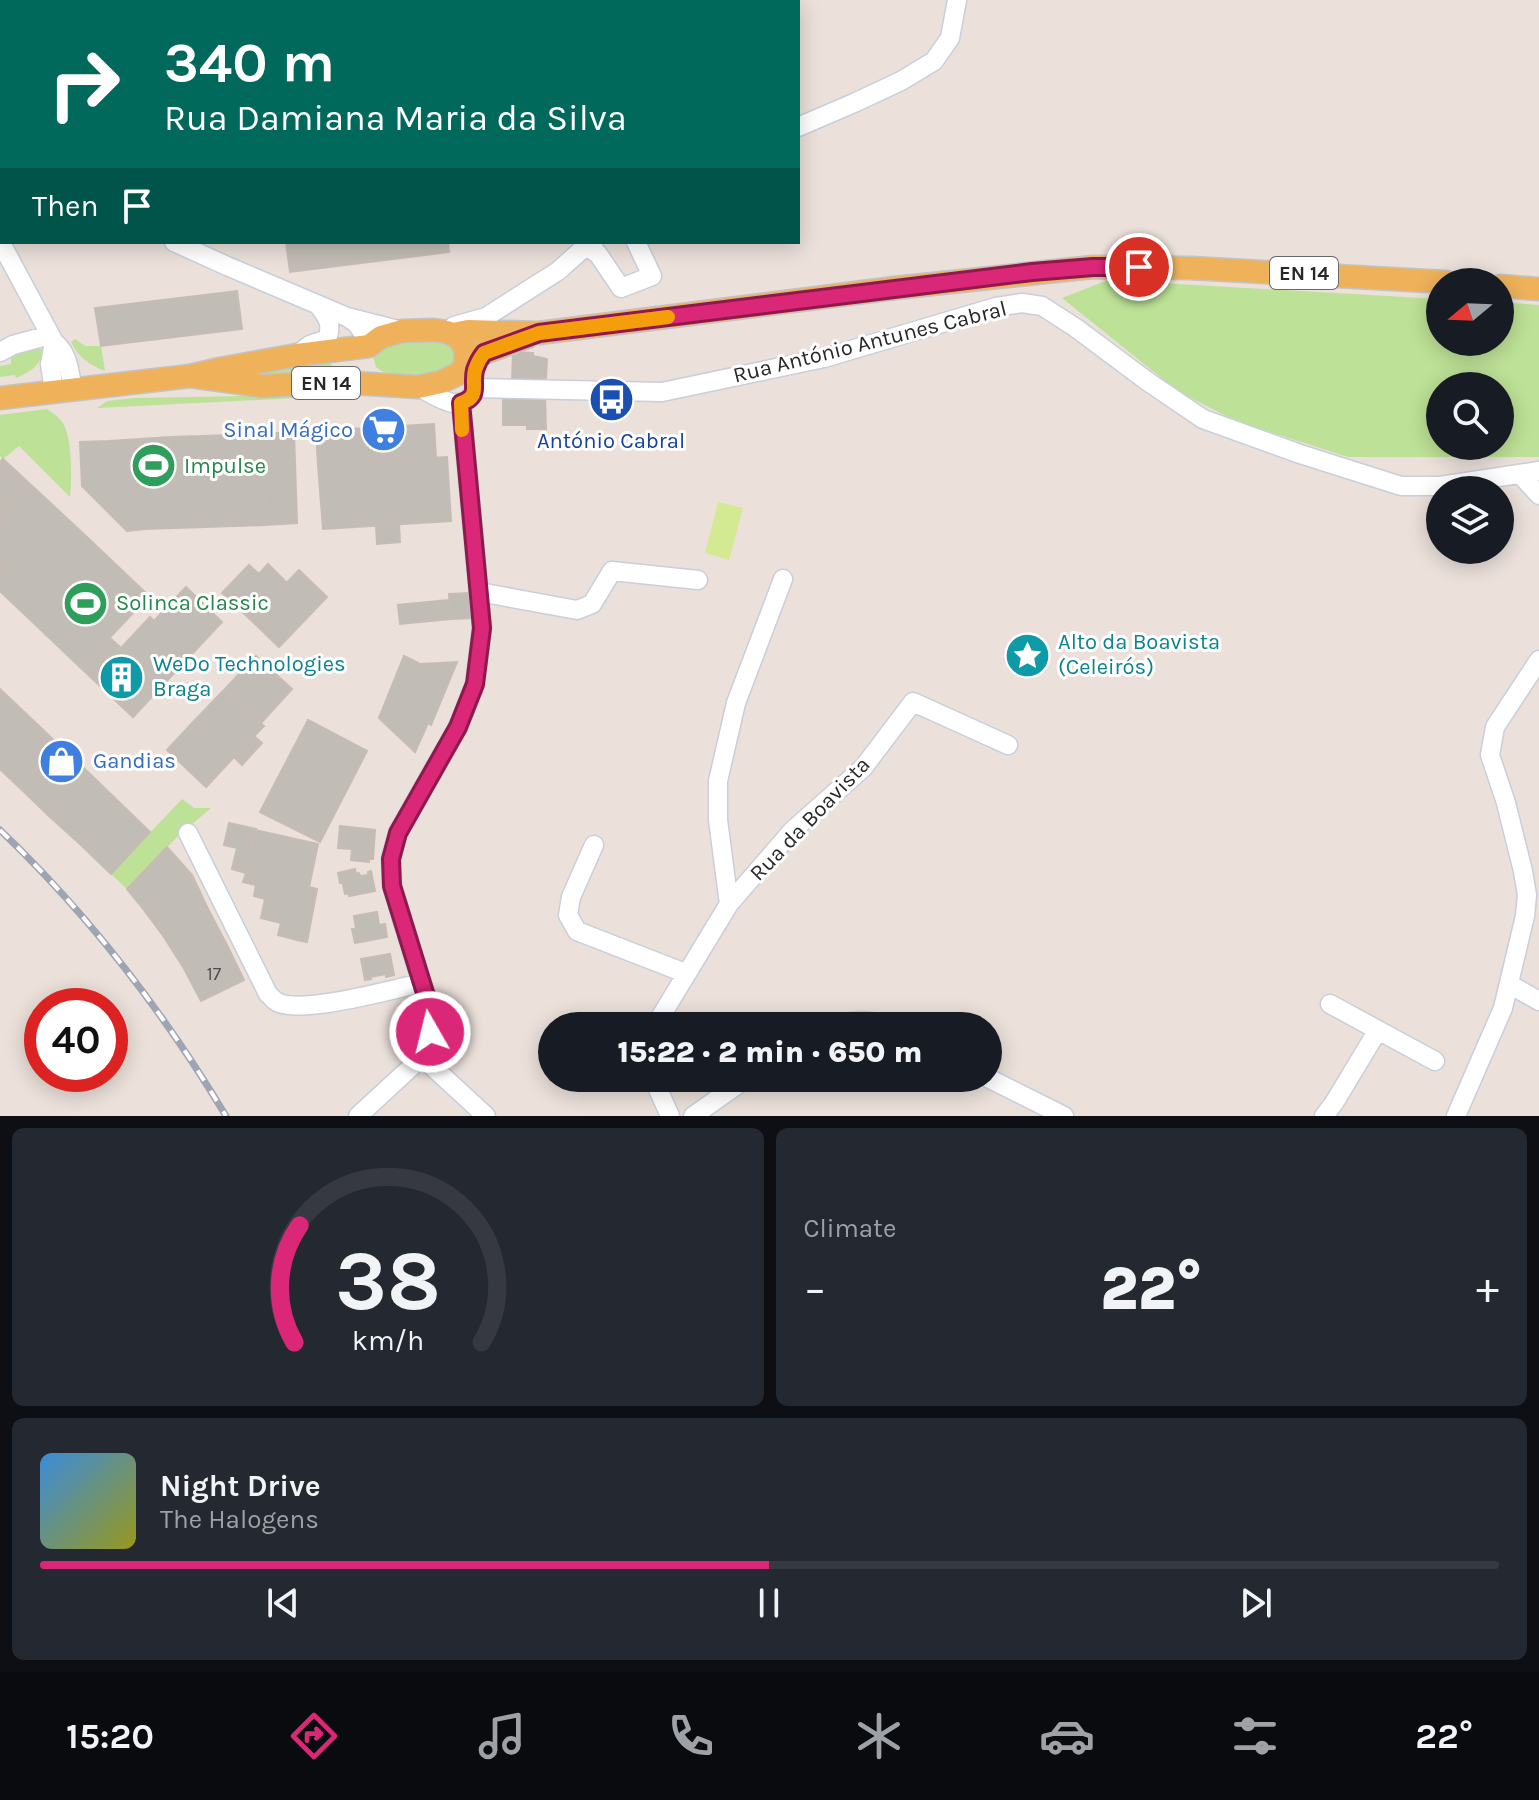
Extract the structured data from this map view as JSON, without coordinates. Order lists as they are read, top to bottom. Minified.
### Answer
{"streets":{"main road":["EN 14"],"street":["Rua António Antunes Cabral","Rua da Boavista"]},"crossings":[["EN 14","Rua António Antunes Cabral"]],"places":{"bus stop":["António Cabral"],"supermarket":["Sinal Mágico"],"sports":["Impulse","Solinca Classic"],"place":["Alto da Boavista (Celeirós)"],"building":["WeDo Technologies Braga"],"shop":["Gandias"]},"house_numbers":["17"],"north":"left","page":{"turn":["340 m","Rua Damiana Maria da Silva"],"then":"Then","limit":"40","trip":"15:22 · 2 min · 650 m","tile":"Climate","heat":["−","22°","+"],"song":["Night Drive","The Halogens"],"tabs":["15:20","22°"],"gauge":["38","km/h"]}}
